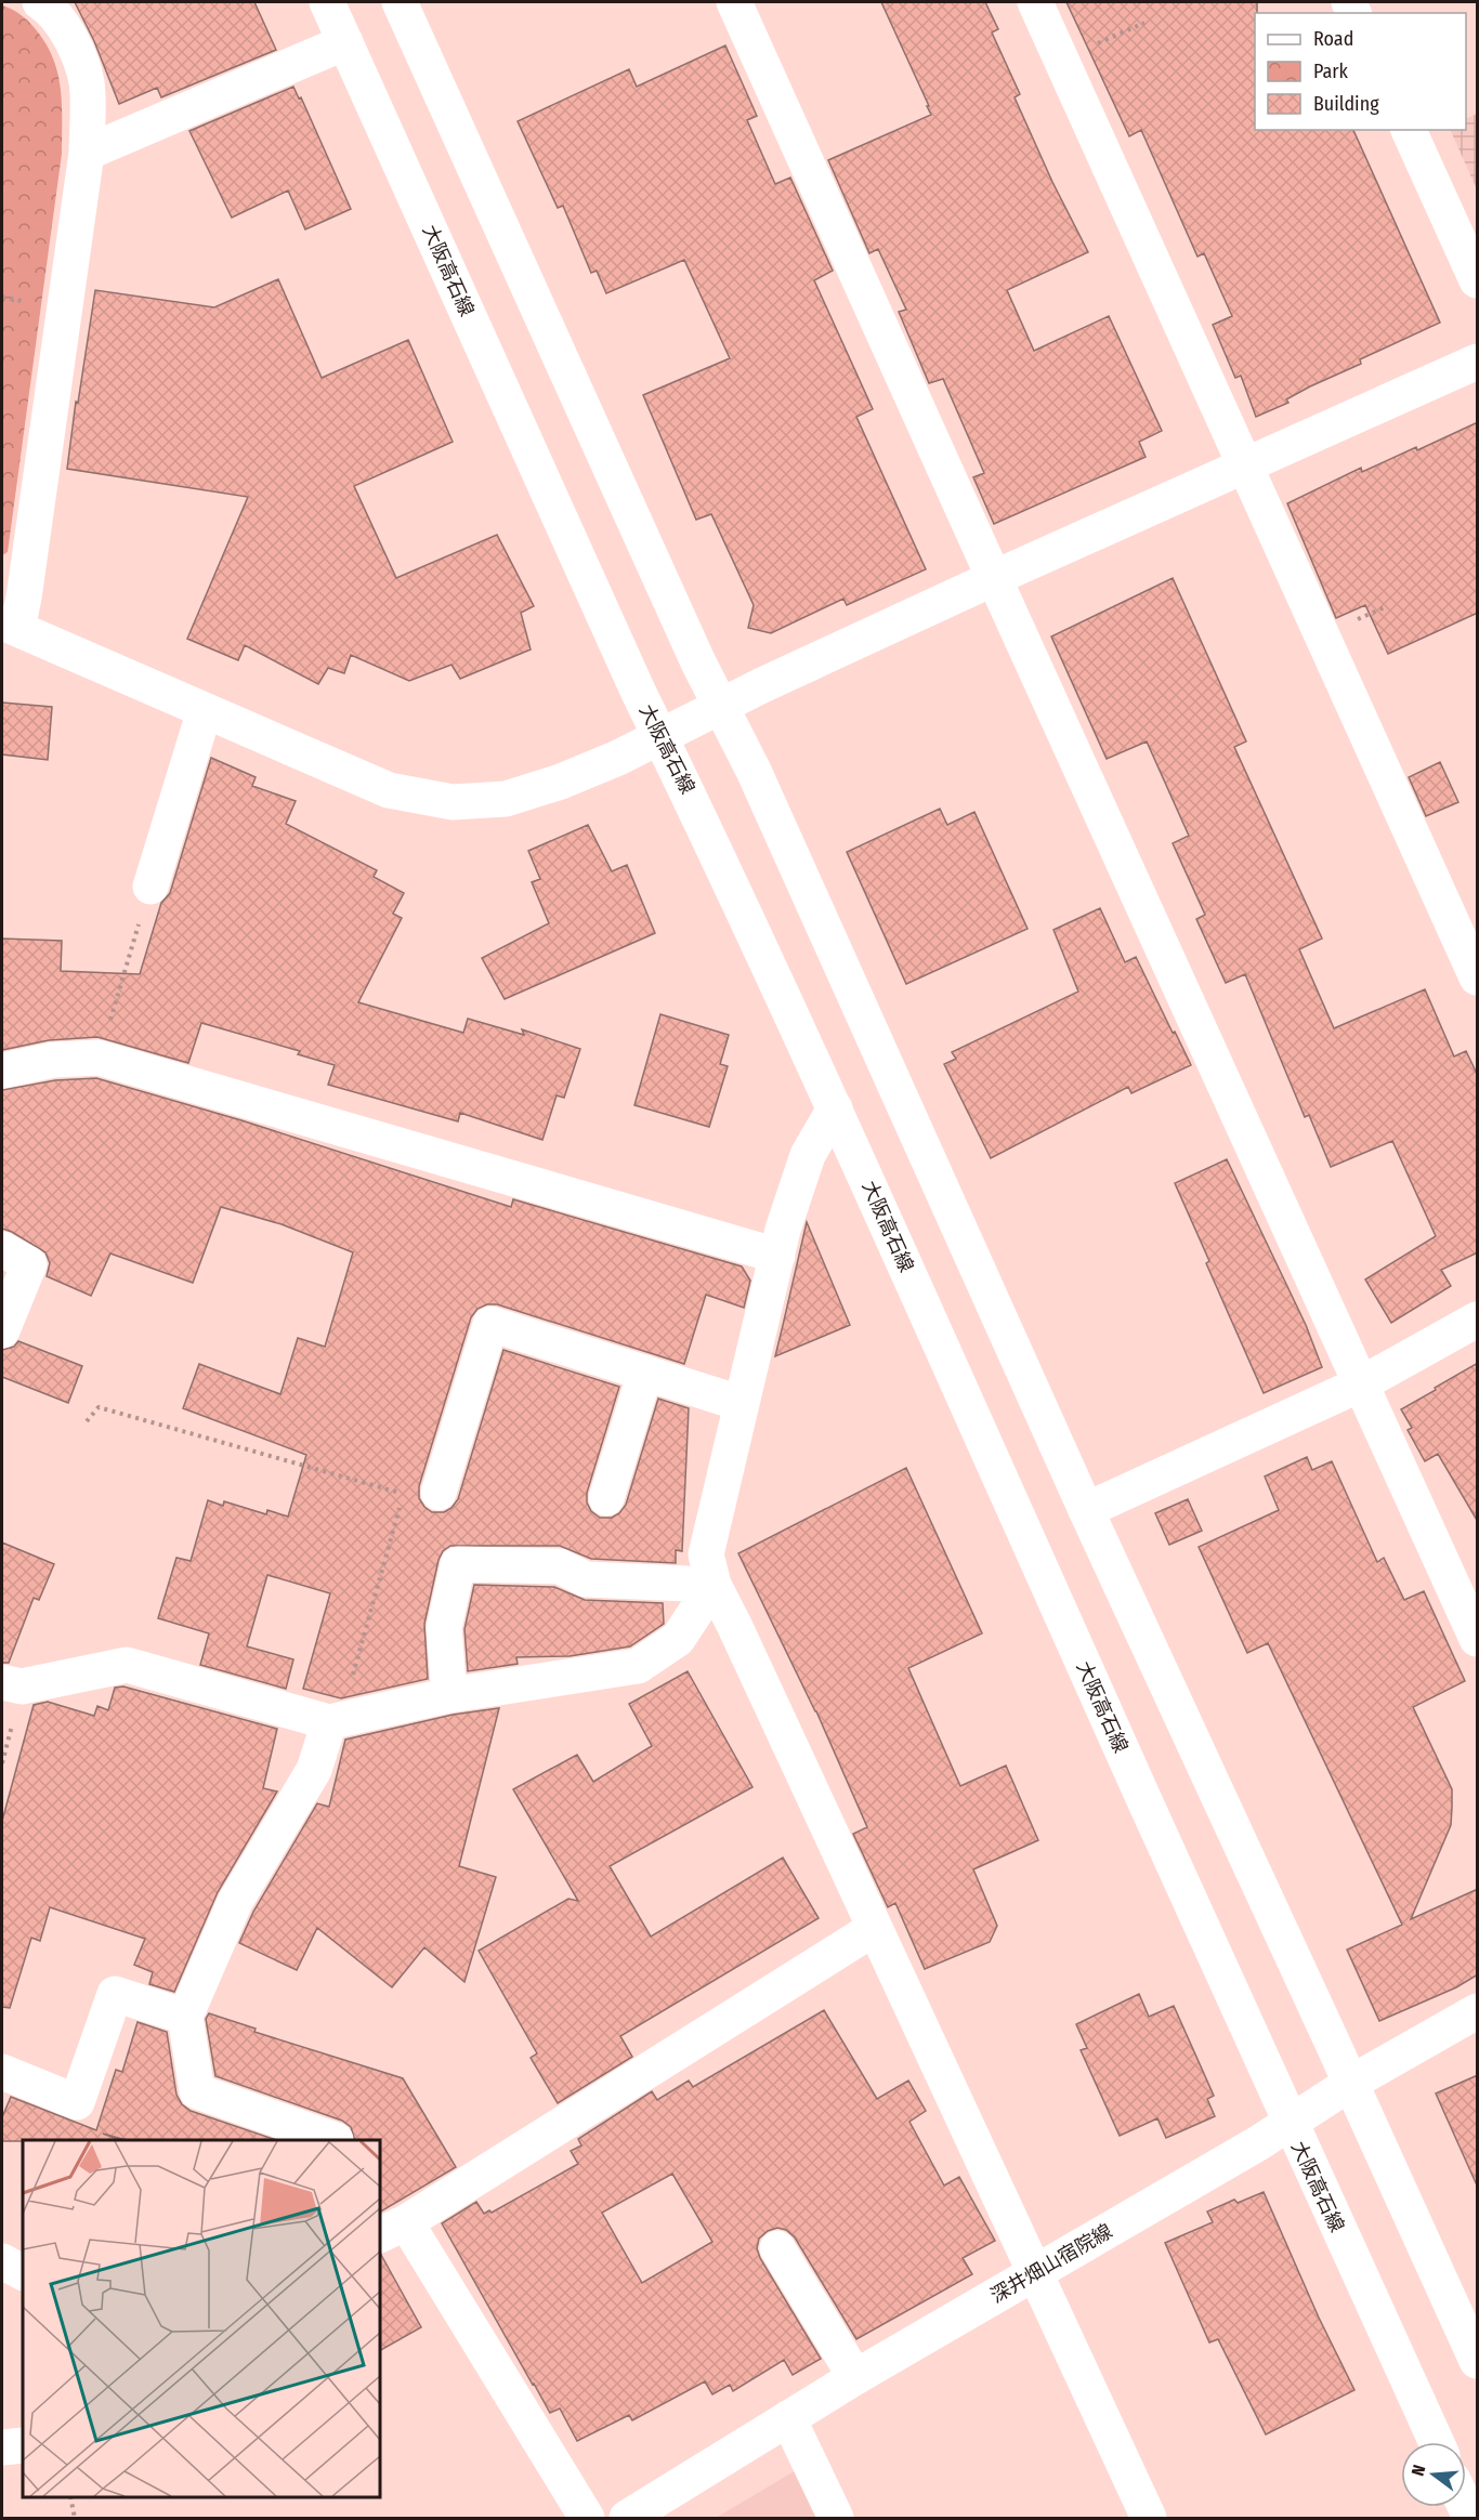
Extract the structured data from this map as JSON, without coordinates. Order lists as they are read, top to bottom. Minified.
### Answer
{"streets":{"street":["大阪高石線","深井畑山宿院線"]},"crossings":[["大阪高石線","深井畑山宿院線"]],"legend":["Road","Park","Building"],"north":"left"}
